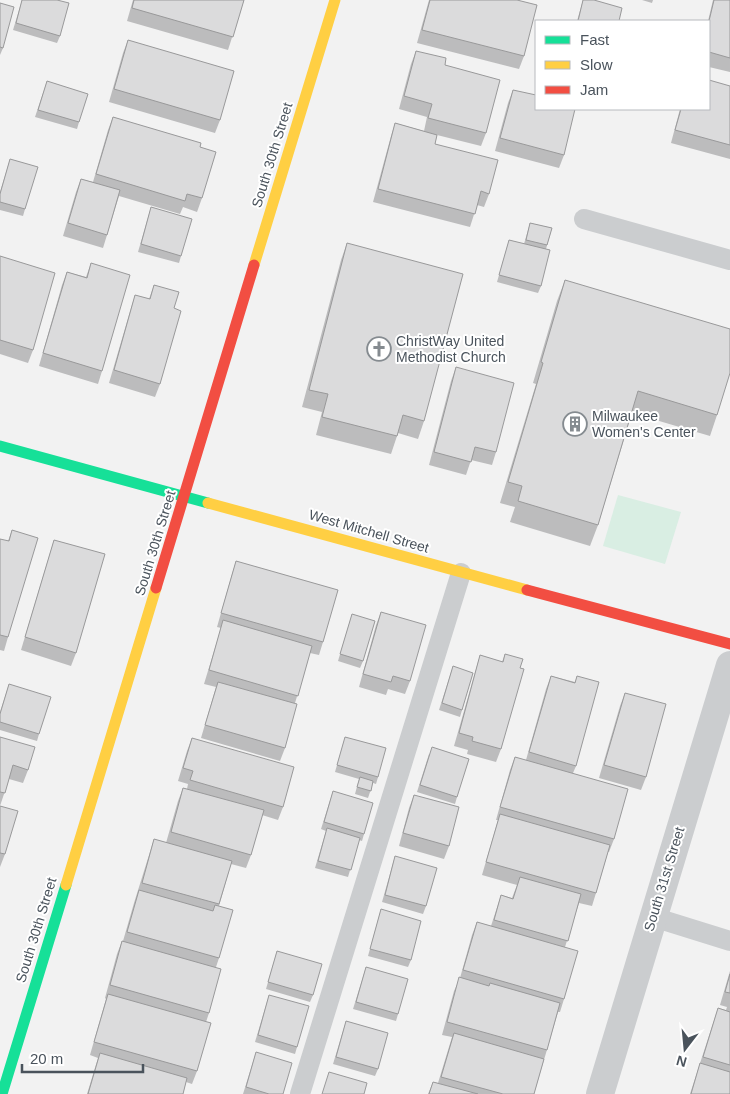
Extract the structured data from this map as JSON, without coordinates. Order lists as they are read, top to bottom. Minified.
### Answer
{"streets":{"street":["South 30th Street","West Mitchell Street","South 31st Street"]},"crossings":[["South 30th Street","West Mitchell Street"]],"places":{"church":["ChristWay United Methodist Church"],"building":["Milwaukee Women's Center"]},"legend":["Fast","Slow","Jam"],"scale_bar":"20 m","north":"bottom"}
